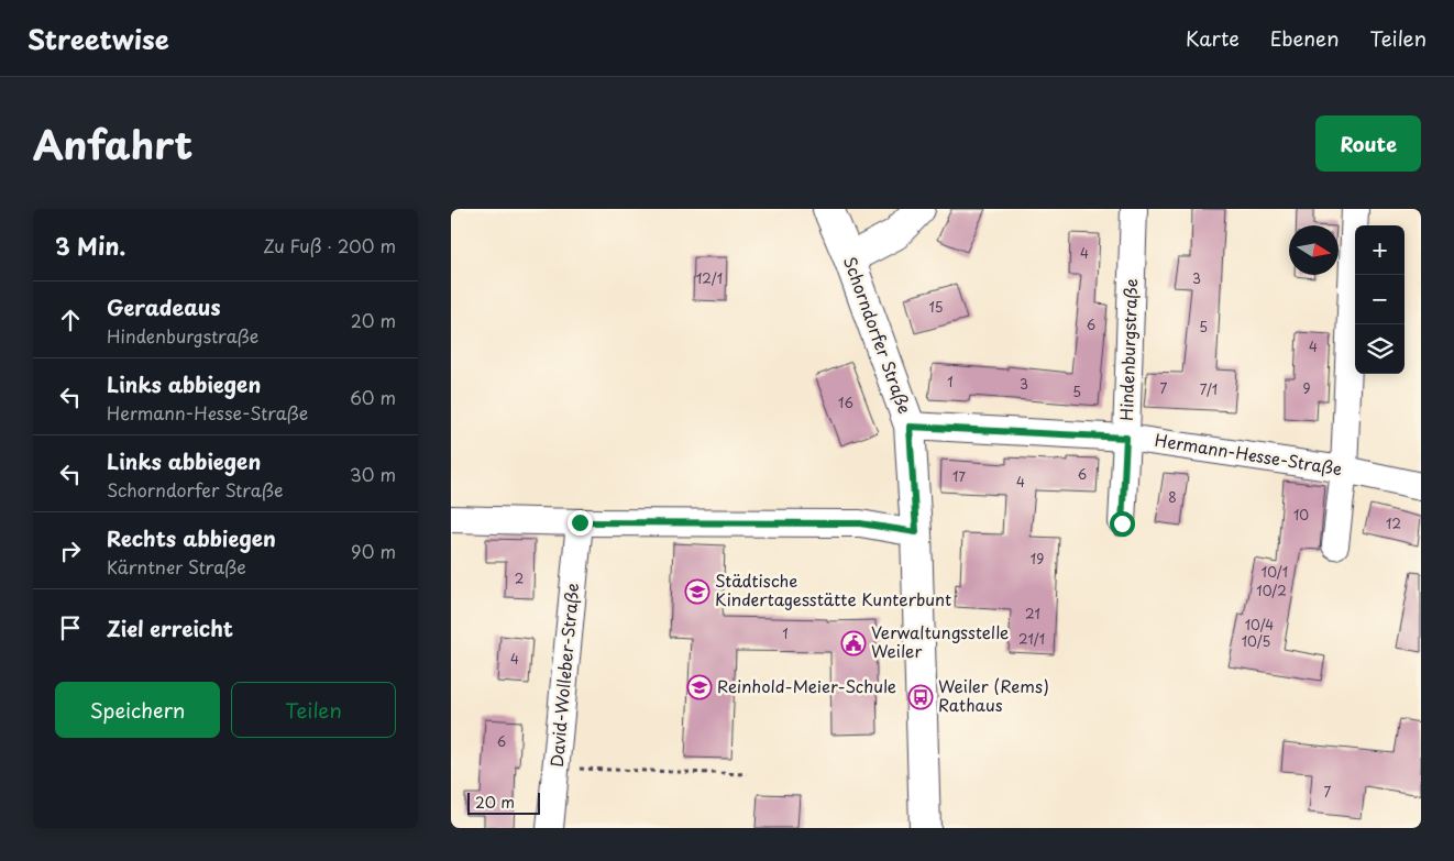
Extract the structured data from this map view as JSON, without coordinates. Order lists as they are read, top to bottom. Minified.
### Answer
{"streets":{"street":["Schorndorfer Straße","Hindenburgstraße","Hermann-Hesse-Straße","David-Wolleber-Straße"]},"crossings":[["Schorndorfer Straße","Hermann-Hesse-Straße"],["Hindenburgstraße","Hermann-Hesse-Straße"]],"places":{"school or university":["Städtische Kindertagesstätte Kunterbunt","Reinhold-Meier-Schule"],"public building":["Verwaltungsstelle Weiler"],"bus stop":["Weiler (Rems) Rathaus"]},"house_numbers":["4","12/1","3","15","6","5","4","1","3","7","9","7/1","5","16","6","17","4","8","10","12","19","10/1","2","10/2","21","10/4","1","21/1","10/5","4","6","7"],"scale_bar":"20 m","north":"right","page":{"header":"Streetwise","nav":["Karte","Ebenen","Teilen"],"title":"Anfahrt","buttons":["Route",["Speichern","Teilen"]],"heading":["3 Min.","Zu Fuß · 200 m"],"map_buttons":["+","−"],"list":[["Geradeaus","Hindenburgstraße","20 m"],["Links abbiegen","Hermann-Hesse-Straße","60 m"],["Links abbiegen","Schorndorfer Straße","30 m"],["Rechts abbiegen","Kärntner Straße","90 m"],"Ziel erreicht"],"scale":"20 m"}}
